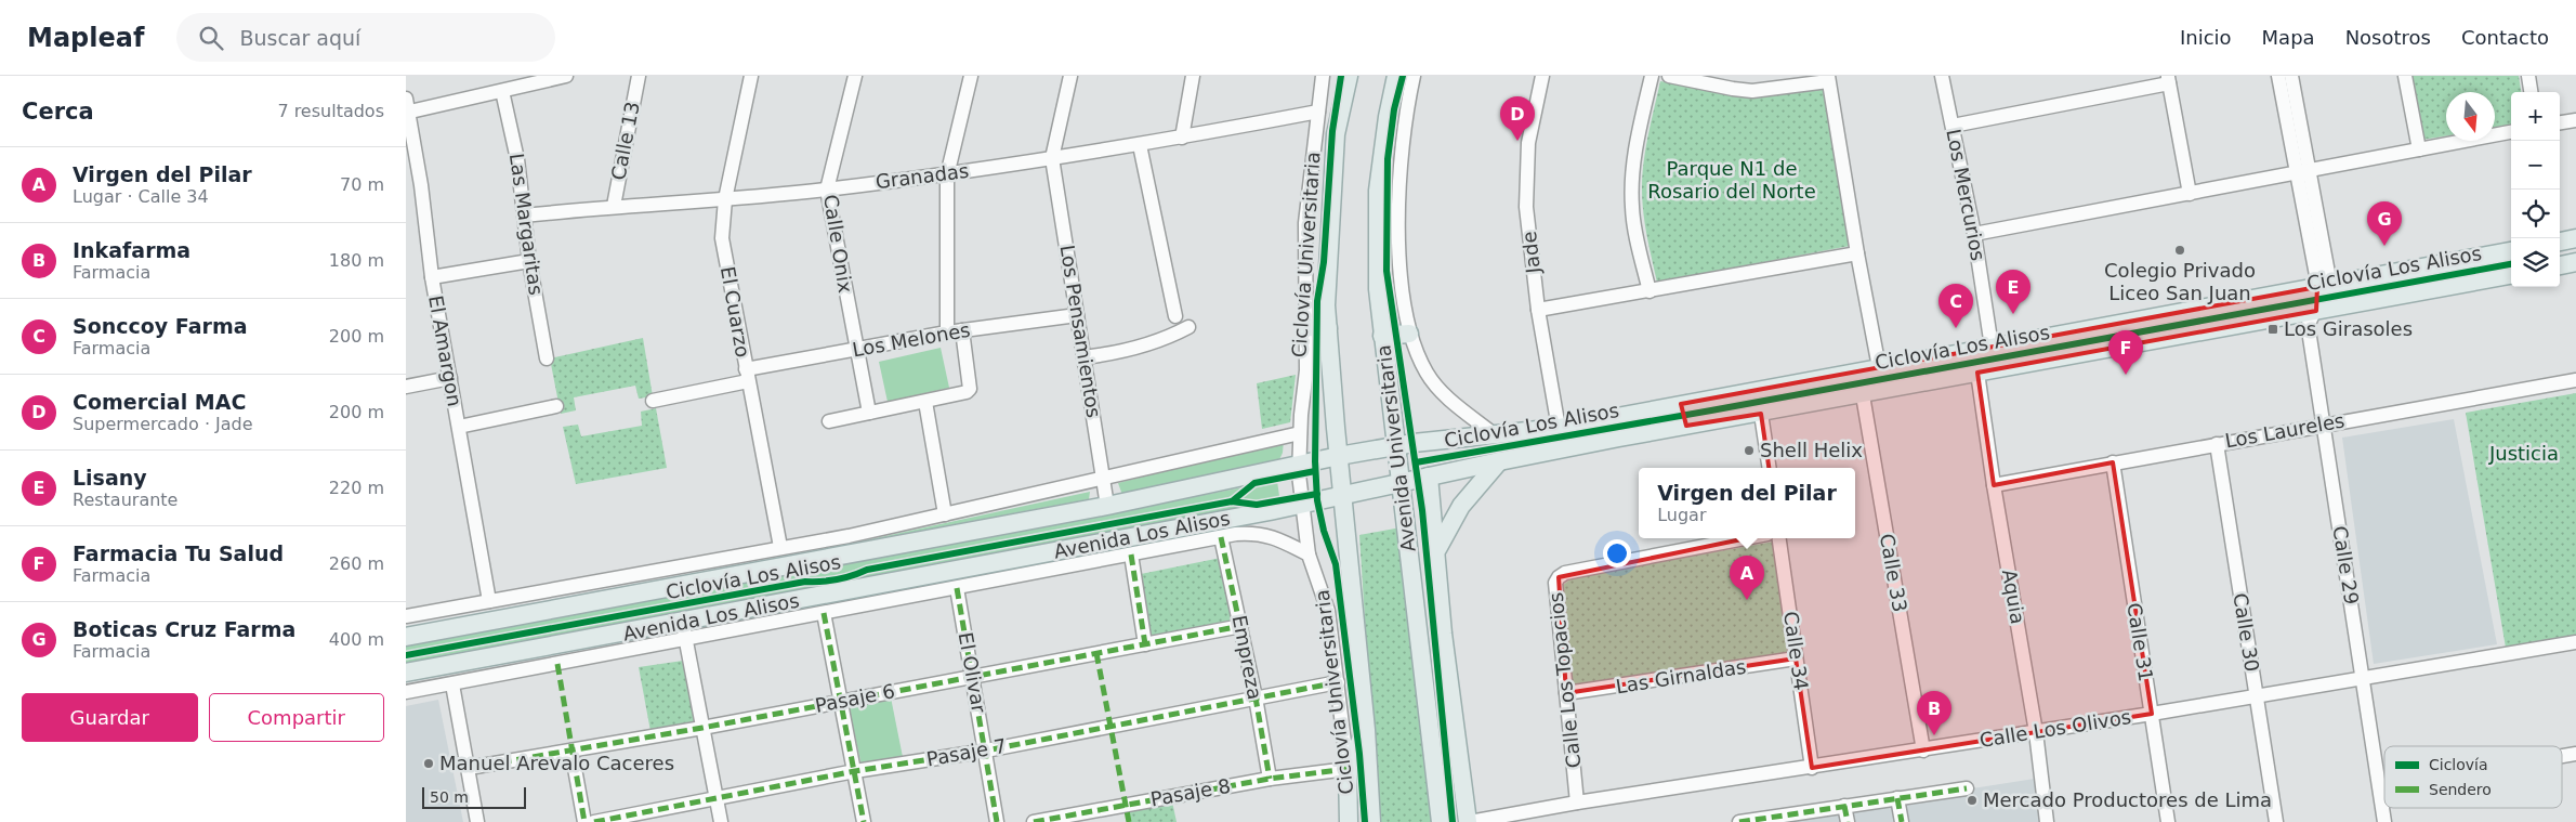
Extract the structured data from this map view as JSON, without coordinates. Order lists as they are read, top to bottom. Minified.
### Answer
{"streets":{"main road":["Avenida Universitaria","Avenida Los Alisos"],"street":["Calle 13","Granadas","Los Mercurios","Las Margaritas","Calle Onix","Jade","El Cuarzo","Los Pensamientos","Los Melones","El Amargon","Los Laureles","Calle 29","Calle 33","Aquia","Calle 30","Calle 31","Calle 34","Empreza","El Olivar","Las Girnaldas","Calle Los Topacios","Pasaje 6","Calle Los Olivos","Pasaje 7","Pasaje 8"],"cycle path":["Ciclovía Universitaria","Ciclovía Los Alisos"]},"crossings":[["Calle 13","Granadas"],["Granadas","Las Margaritas"],["Granadas","Calle Onix"],["Granadas","El Cuarzo"],["Granadas","Los Pensamientos"],["Los Mercurios","Avenida Los Alisos"],["Calle Onix","Los Melones"],["Jade","Avenida Los Alisos"],["El Cuarzo","Los Melones"],["Los Pensamientos","Los Melones"],["Los Pensamientos","Avenida Los Alisos"],["Los Laureles","Calle 29"],["Los Laureles","Aquia"],["Los Laureles","Calle 30"],["Los Laureles","Calle 31"],["Avenida Universitaria","Avenida Los Alisos"],["Avenida Universitaria","Calle Los Olivos"],["Avenida Los Alisos","Calle 29"],["Avenida Los Alisos","Calle 33"],["Avenida Los Alisos","Aquia"],["Avenida Los Alisos","Empreza"],["Avenida Los Alisos","El Olivar"],["Calle 29","Calle Los Olivos"],["Calle 33","Calle Los Olivos"],["Aquia","Calle Los Olivos"],["Calle 30","Calle Los Olivos"],["Calle 31","Calle Los Olivos"],["Calle 34","Las Girnaldas"],["Calle 34","Calle Los Olivos"],["Empreza","Pasaje 6"],["Empreza","Pasaje 7"],["Empreza","Pasaje 8"],["El Olivar","Pasaje 6"],["El Olivar","Pasaje 7"],["Las Girnaldas","Calle Los Topacios"],["Calle Los Topacios","Calle Los Olivos"]],"parks":["Parque N1 de Rosario del Norte","Justicia"],"places":{"other":["Colegio Privado Liceo San Juan","Shell Helix","Manuel Arevalo Caceres","Mercado Productores de Lima"],"transit":["Los Girasoles"]},"legend":["Ciclovía","Sendero"],"scale_bar":"50 m","north":"bottom","page":{"header":"Mapleaf","search":"Buscar aquí","nav":["Inicio","Mapa","Nosotros","Contacto"],"heading":["Cerca","7 resultados"],"map_buttons":["+","−"],"pins":["D","G","E","C","F","A","B"],"list":[{"mark":"A","name":"Virgen del Pilar","note":"Lugar · Calle 34","value":"70 m"},{"mark":"B","name":"Inkafarma","note":"Farmacia","value":"180 m"},{"mark":"C","name":"Sonccoy Farma","note":"Farmacia","value":"200 m"},{"mark":"D","name":"Comercial MAC","note":"Supermercado · Jade","value":"200 m"},{"mark":"E","name":"Lisany","note":"Restaurante","value":"220 m"},{"mark":"F","name":"Farmacia Tu Salud","note":"Farmacia","value":"260 m"},{"mark":"G","name":"Boticas Cruz Farma","note":"Farmacia","value":"400 m"}],"popup":["Virgen del Pilar","Lugar"],"buttons":["Guardar","Compartir"],"scale":"50 m"}}
